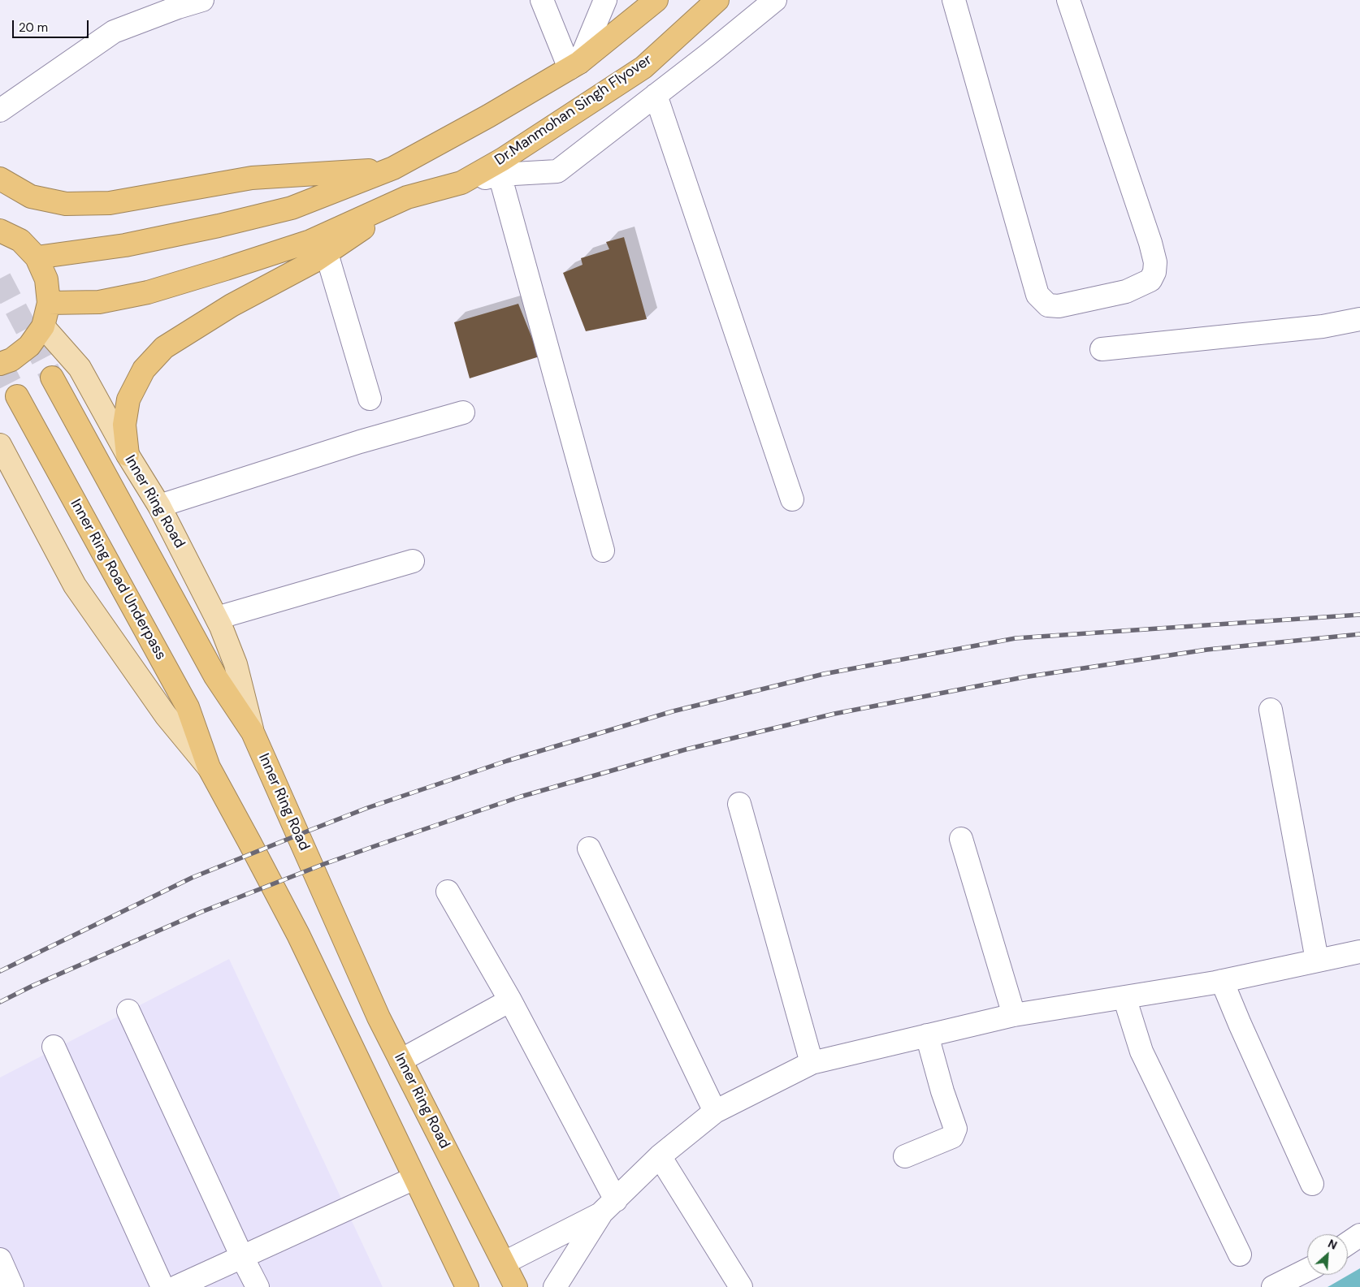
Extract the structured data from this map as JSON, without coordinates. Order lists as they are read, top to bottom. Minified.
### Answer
{"streets":{"highway":["Dr.Manmohan Singh Flyover","Inner Ring Road","Inner Ring Road Underpass"]},"scale_bar":"20 m","north":"top right"}
